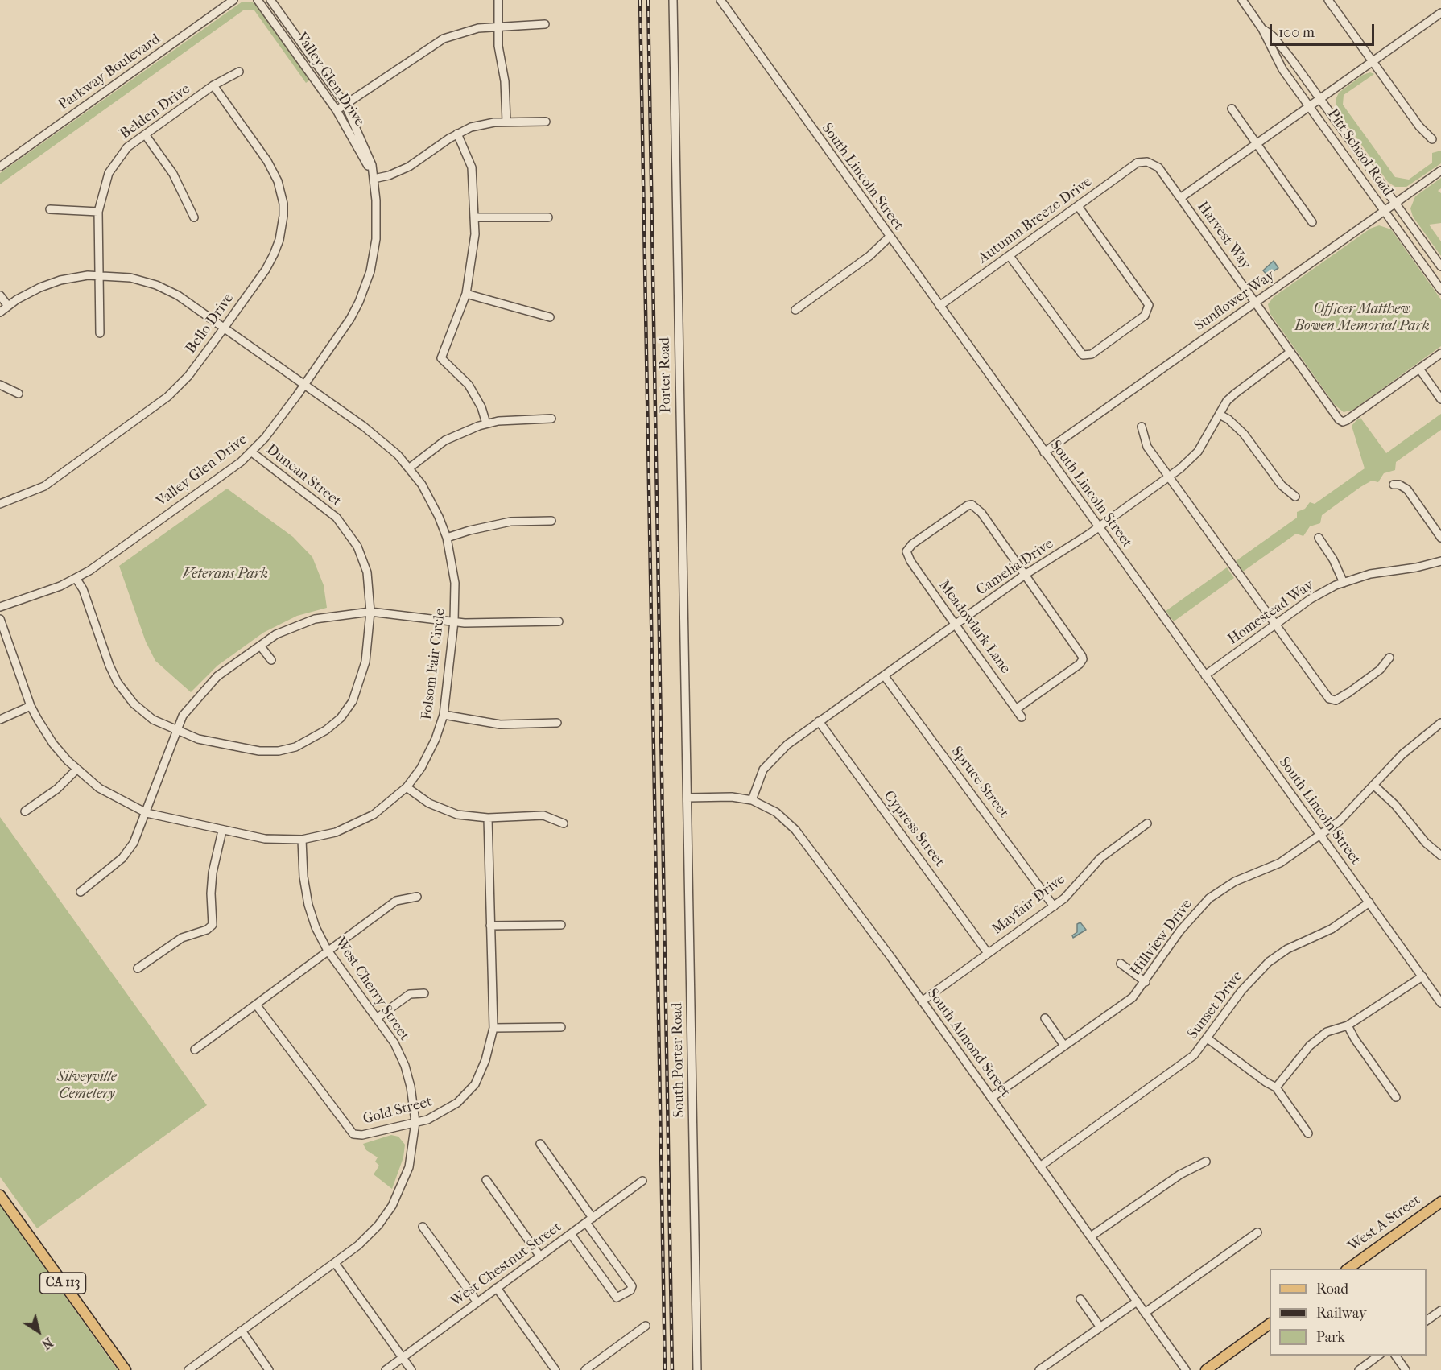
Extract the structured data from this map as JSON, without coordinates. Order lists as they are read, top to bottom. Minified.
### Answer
{"streets":{"main road":["West A Street","CA 113"],"street":["Parkway Boulevard","Valley Glen Drive","Belden Drive","Pitt School Road","South Lincoln Street","Autumn Breeze Drive","Harvest Way","Sunflower Way","Bello Drive","Porter Road","Duncan Street","Camelia Drive","Homestead Way","Meadowlark Lane","Folsom Fair Circle","Spruce Street","Cypress Street","Mayfair Drive","Hillview Drive","West Cherry Street","Sunset Drive","South Almond Street","South Porter Road","Gold Street","West Chestnut Street"]},"crossings":[["Valley Glen Drive","Duncan Street"],["Valley Glen Drive","Folsom Fair Circle"],["Belden Drive","Bello Drive"],["Belden Drive","Folsom Fair Circle"],["Pitt School Road","Sunflower Way"],["South Lincoln Street","Autumn Breeze Drive"],["South Lincoln Street","Sunflower Way"],["South Lincoln Street","Camelia Drive"],["South Lincoln Street","Homestead Way"],["South Lincoln Street","Hillview Drive"],["South Lincoln Street","Sunset Drive"],["Autumn Breeze Drive","Harvest Way"],["Harvest Way","Sunflower Way"],["Harvest Way","Camelia Drive"],["Bello Drive","Folsom Fair Circle"],["Porter Road","South Porter Road"],["Camelia Drive","Meadowlark Lane"],["Camelia Drive","Spruce Street"],["Camelia Drive","Cypress Street"],["Camelia Drive","South Almond Street"],["Folsom Fair Circle","West Cherry Street"],["Spruce Street","Mayfair Drive"],["Cypress Street","Mayfair Drive"],["Mayfair Drive","South Almond Street"],["Hillview Drive","South Almond Street"],["West Cherry Street","Gold Street"],["Sunset Drive","South Almond Street"],["South Almond Street","South Porter Road"]],"parks":["Officer Matthew Bowen Memorial Park","Veterans Park","Silveyville Cemetery"],"legend":["Road","Railway","Park"],"scale_bar":"100 m","north":"bottom right"}
